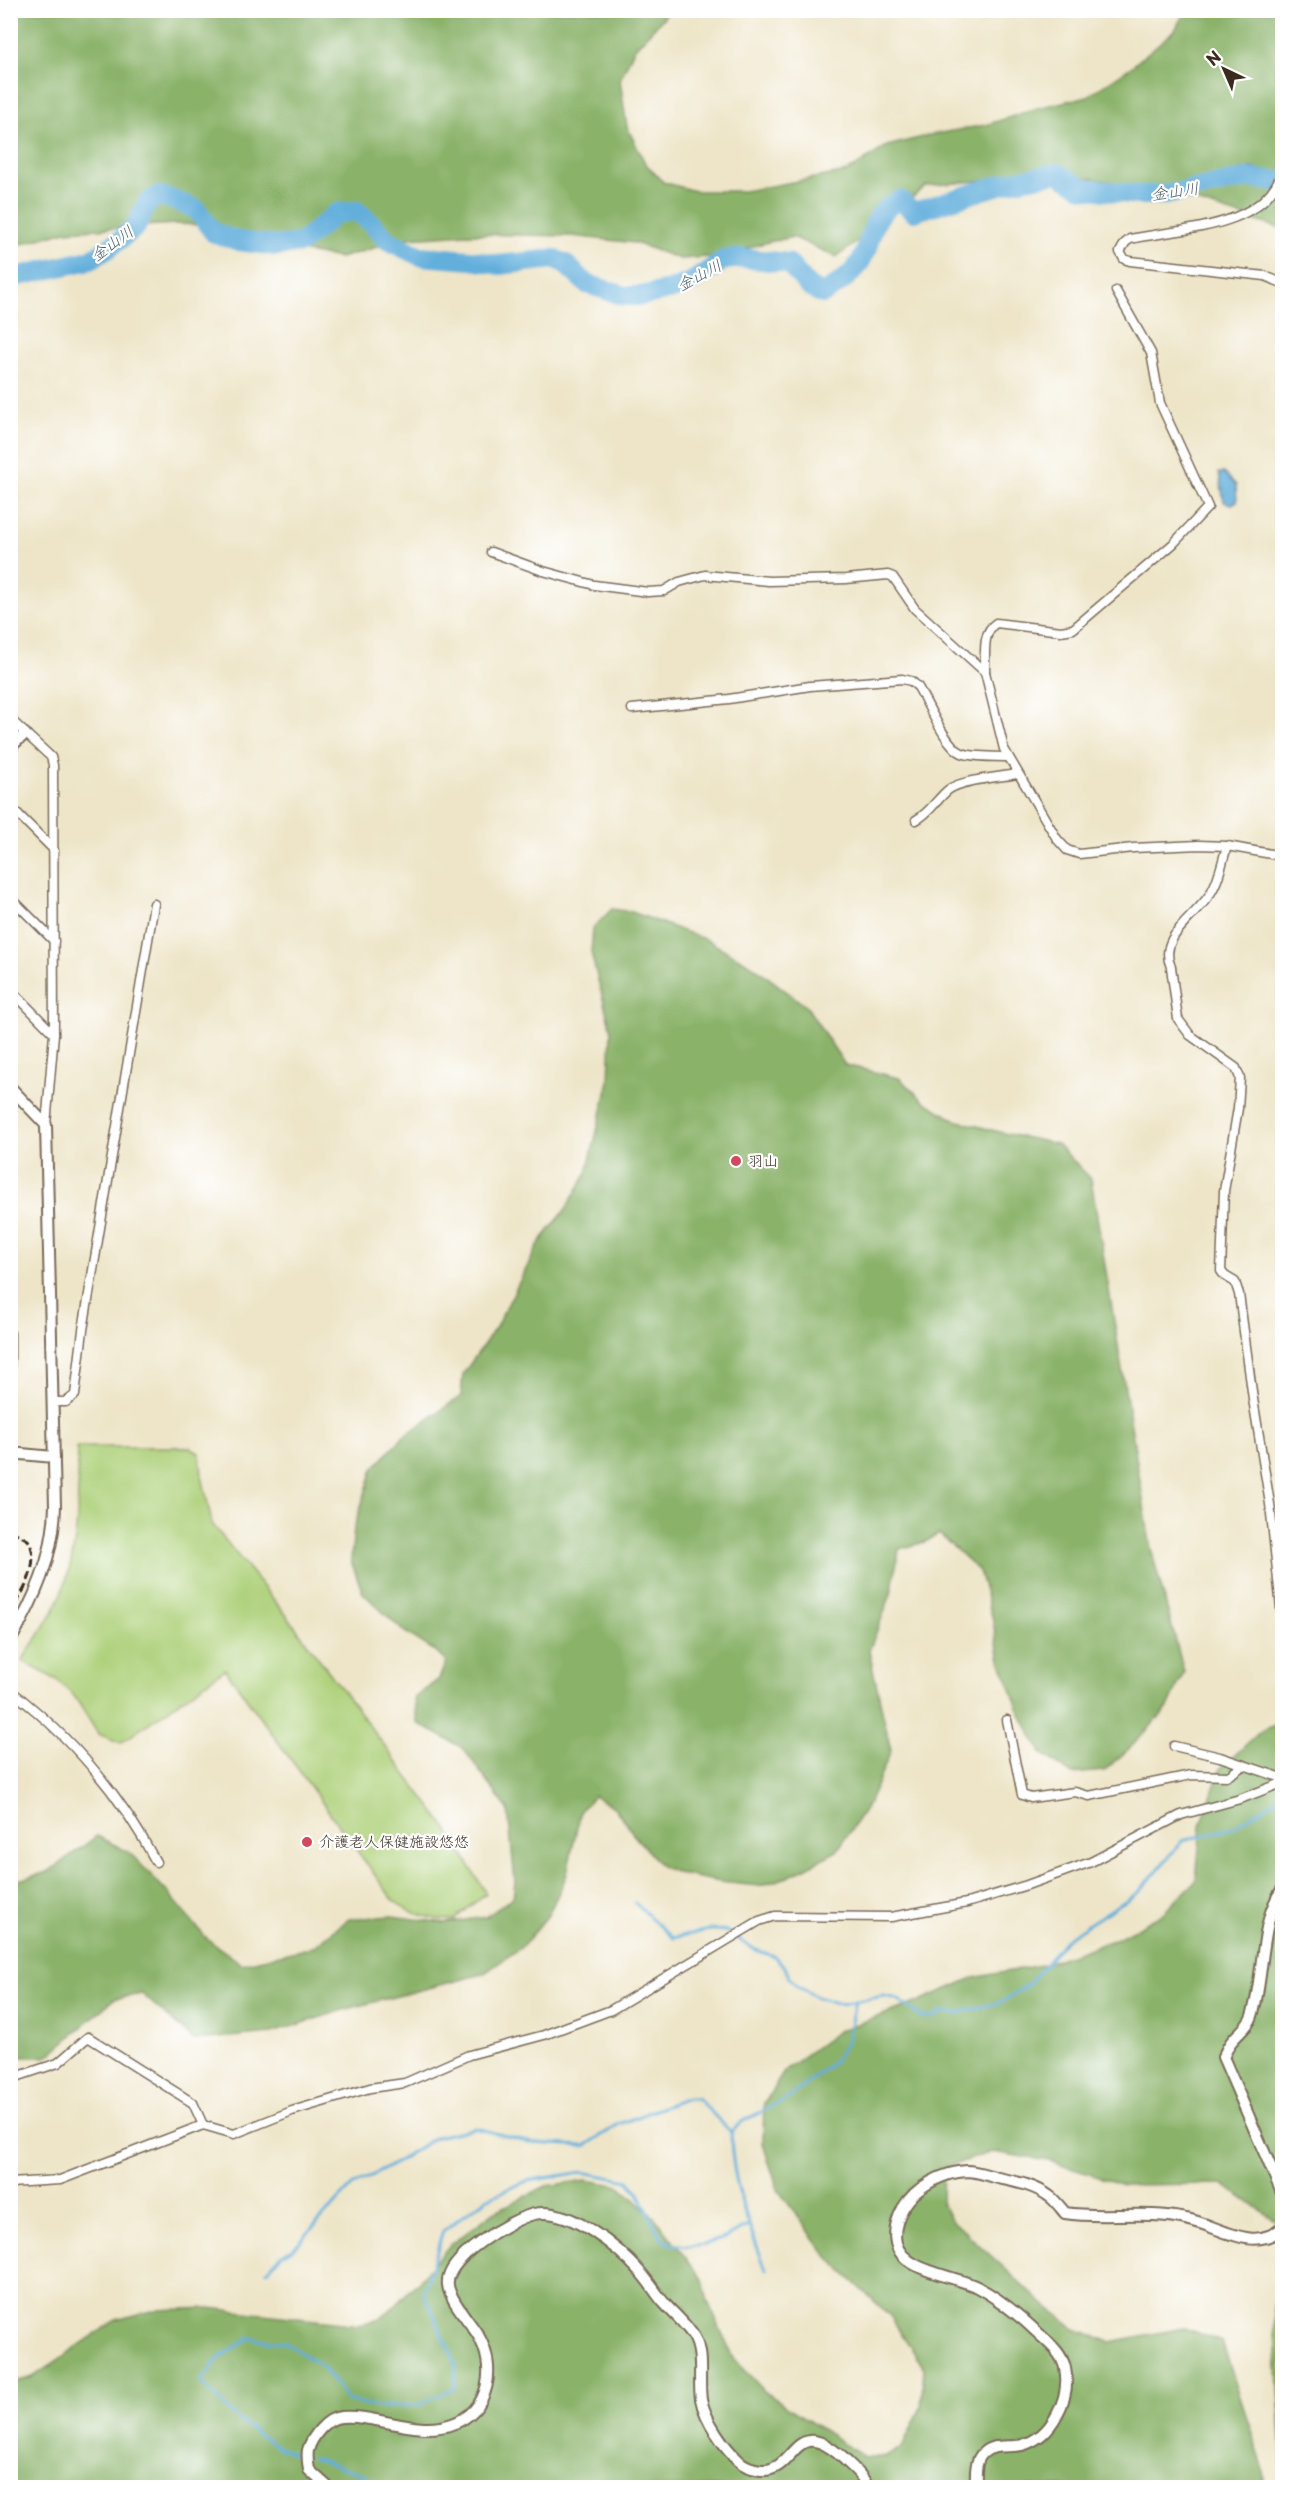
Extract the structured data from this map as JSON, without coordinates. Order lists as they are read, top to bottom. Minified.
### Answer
{"water":["金山川"],"places":["羽山","介護老人保健施設悠悠"],"north":"top left"}
